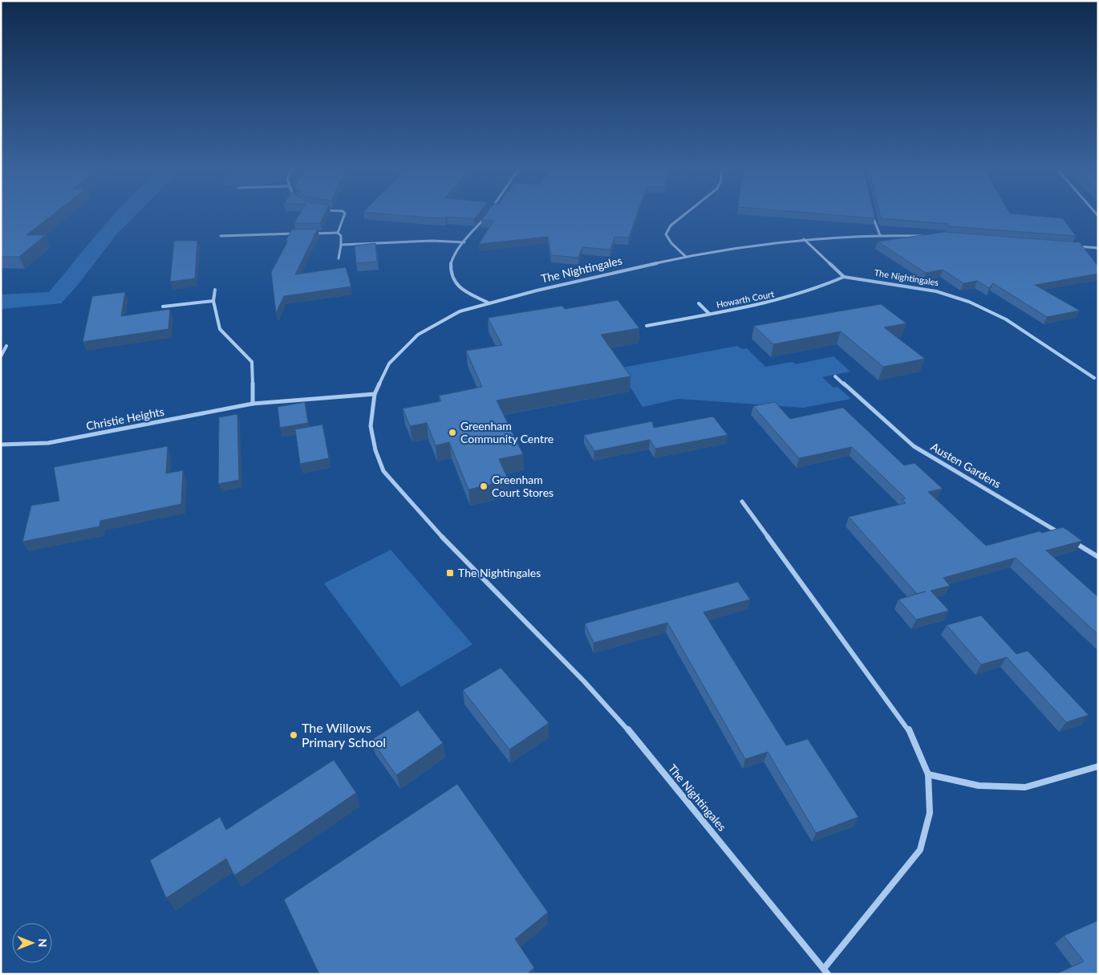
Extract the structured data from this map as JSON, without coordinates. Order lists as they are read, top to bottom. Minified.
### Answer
{"streets":{"street":["The Nightingales","Howarth Court","Christie Heights","Austen Gardens"]},"crossings":[["The Nightingales","Howarth Court"],["The Nightingales","Christie Heights"]],"places":{"other":["Greenham Community Centre","Greenham Court Stores","The Willows Primary School"],"transit":["The Nightingales"]},"north":"right"}
